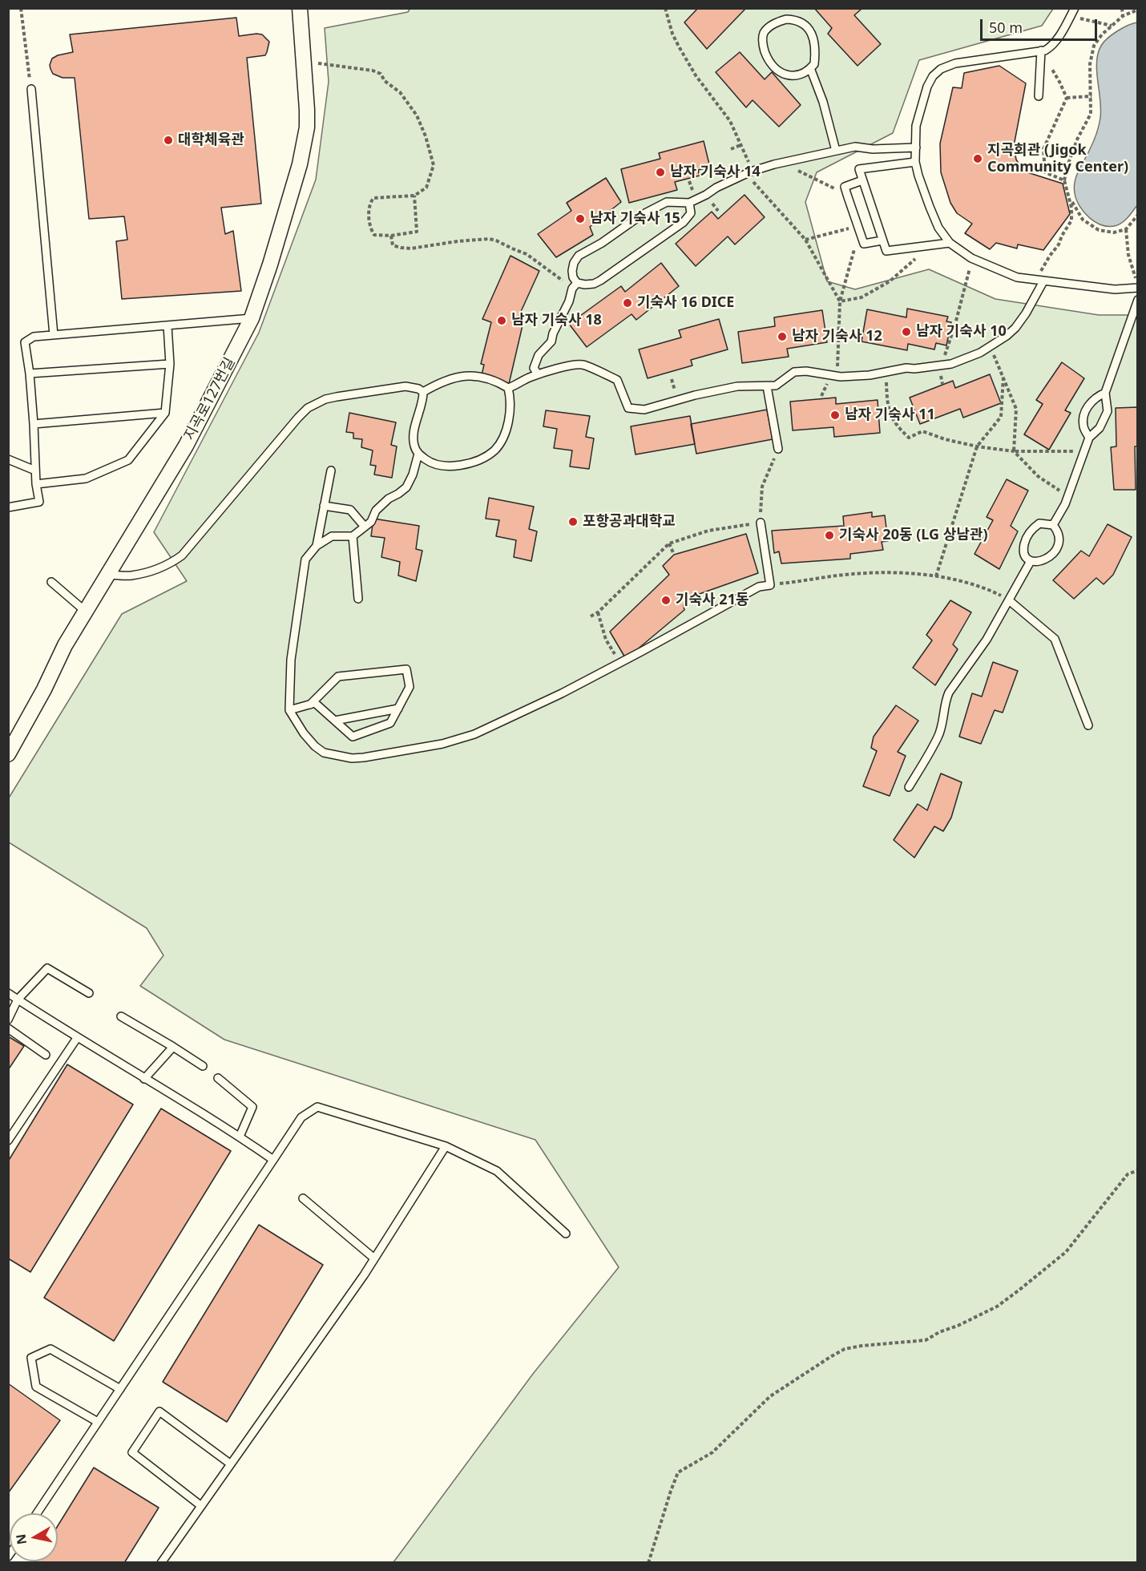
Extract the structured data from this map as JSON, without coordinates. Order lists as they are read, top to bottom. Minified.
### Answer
{"streets":{"street":["지곡로127번길"]},"places":["대학체육관","지곡회관 (Jigok Community Center)","남자 기숙사 14","남자 기숙사 15","기숙사 16 DICE","남자 기숙사 18","남자 기숙사 10","남자 기숙사 12","남자 기숙사 11","포항공과대학교","기숙사 20동 (LG 상남관)","기숙사 21동"],"scale_bar":"50 m","north":"left"}
